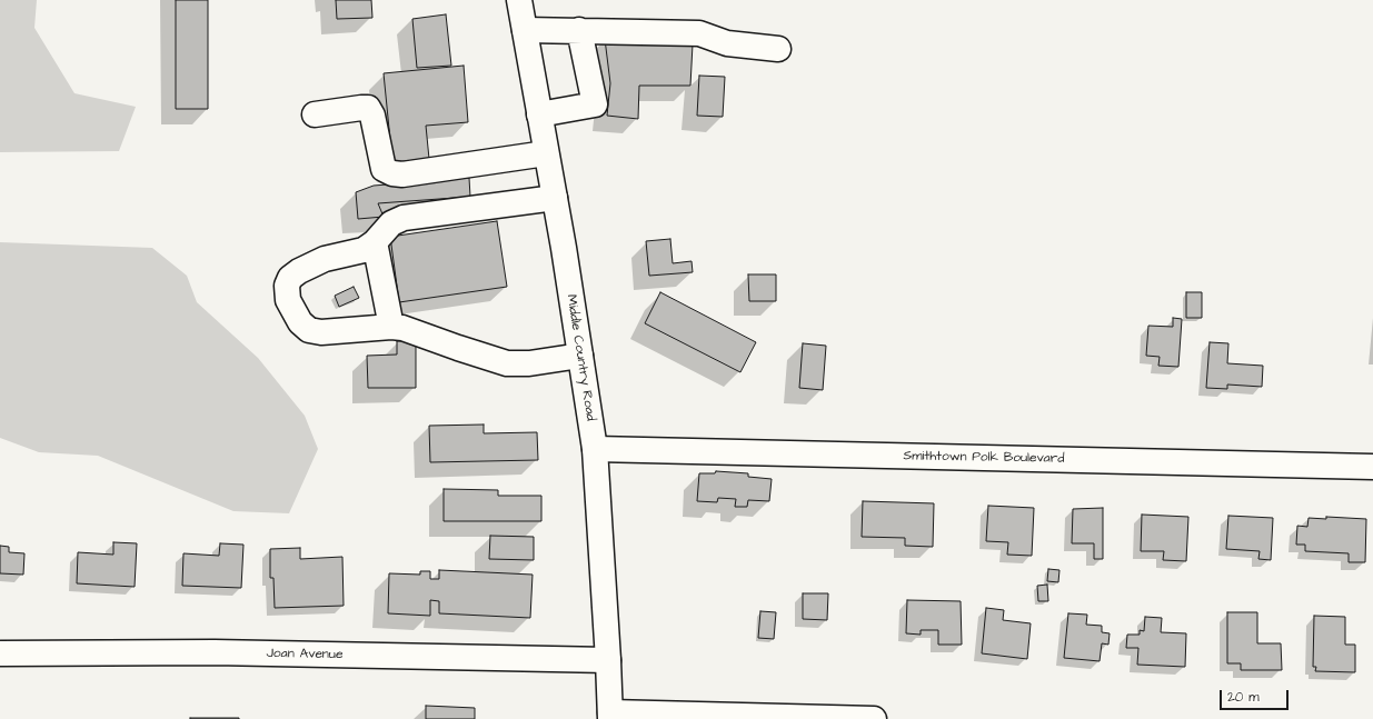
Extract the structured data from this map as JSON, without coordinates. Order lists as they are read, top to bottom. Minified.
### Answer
{"streets":{"street":["Middle Country Road","Smithtown Polk Boulevard","Joan Avenue"]},"crossings":[["Middle Country Road","Smithtown Polk Boulevard"],["Middle Country Road","Joan Avenue"]],"scale_bar":"20 m"}
